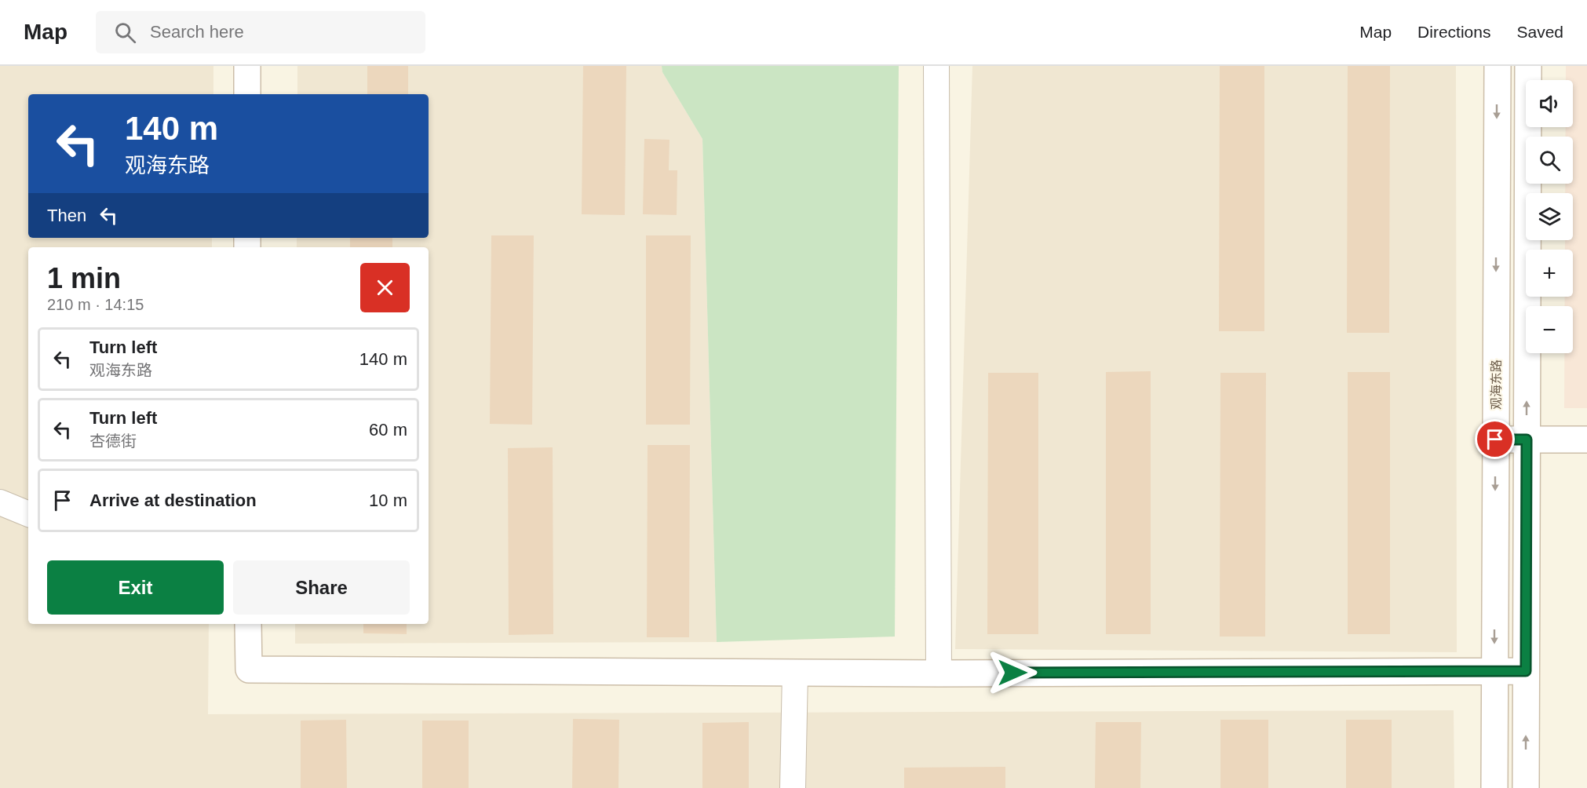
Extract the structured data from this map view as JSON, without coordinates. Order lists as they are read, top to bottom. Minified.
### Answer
{"streets":{"street":["观海东路"]},"page":{"header":"Map","search":"Search here","nav":["Map","Directions","Saved"],"map_buttons":["+","−"],"turn":["140 m","观海东路"],"then":"Then","heading":["1 min","210 m · 14:15"],"list":[{"name":"Turn left","note":"观海东路","value":"140 m"},{"name":"Turn left","note":"杏德街","value":"60 m"},{"name":"Arrive at destination","value":"10 m"}],"buttons":["Exit","Share"]}}
